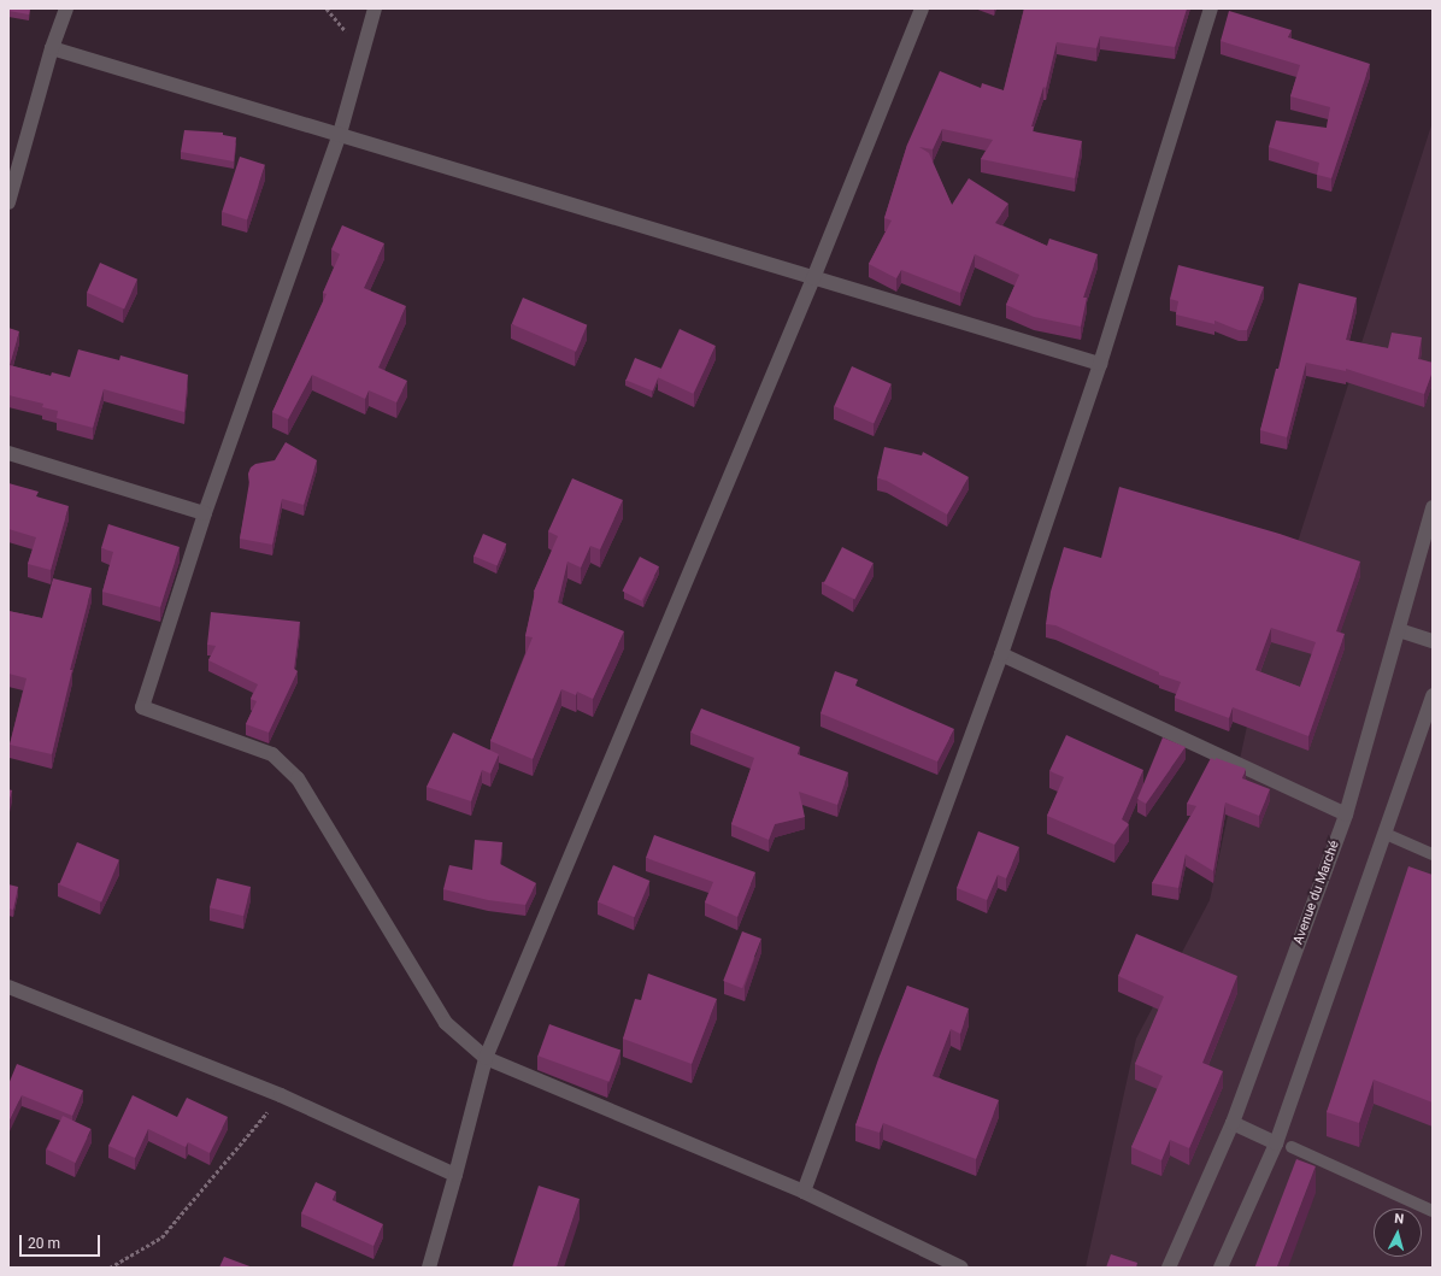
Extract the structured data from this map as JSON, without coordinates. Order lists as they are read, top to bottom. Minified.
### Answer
{"streets":{"street":["Avenue du Marché"]},"scale_bar":"20 m","north":"top"}
